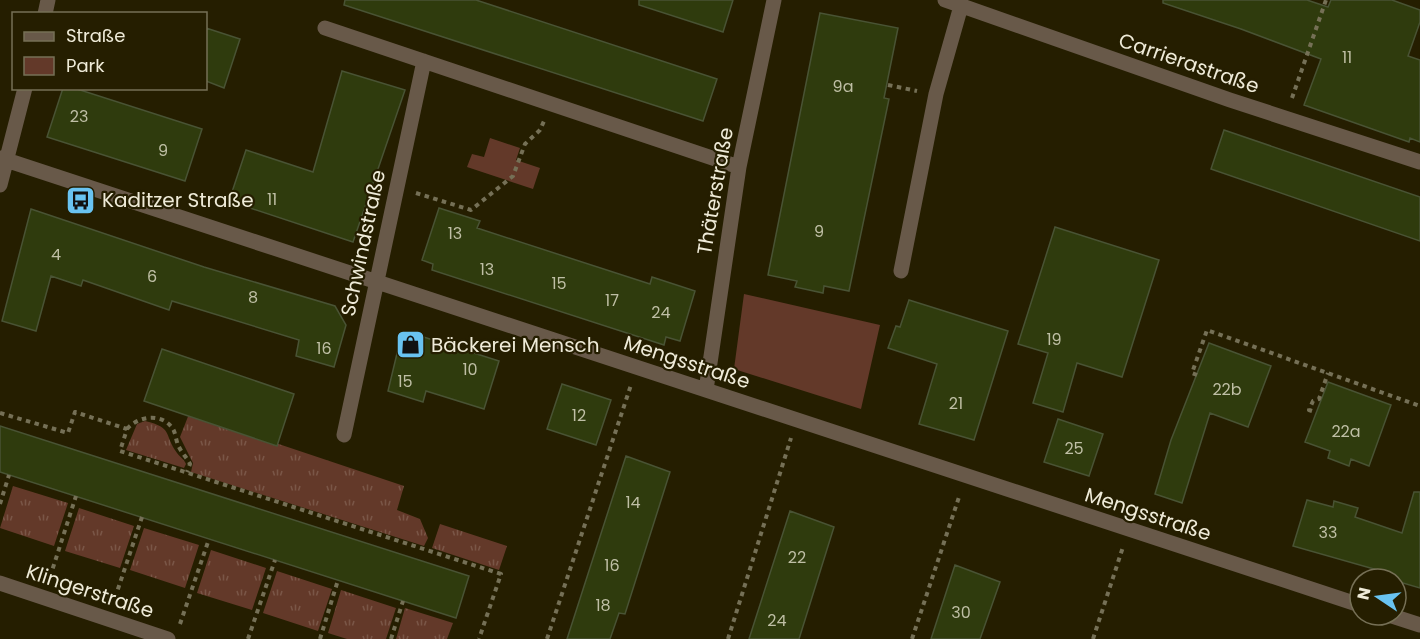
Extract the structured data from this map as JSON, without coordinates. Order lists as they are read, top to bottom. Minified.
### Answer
{"streets":{"street":["Carrierastraße","Thäterstraße","Schwindstraße","Mengsstraße","Klingerstraße"]},"crossings":[["Thäterstraße","Mengsstraße"],["Schwindstraße","Mengsstraße"]],"places":{"bus stop":["Kaditzer Straße"],"shop":["Bäckerei Mensch"]},"house_numbers":["11","9a","23","9","11","9","13","4","13","6","15","8","17","24","19","16","10","15","22b","21","12","22a","25","14","33","22","16","18","30","24"],"legend":["Straße","Park"],"north":"left"}
